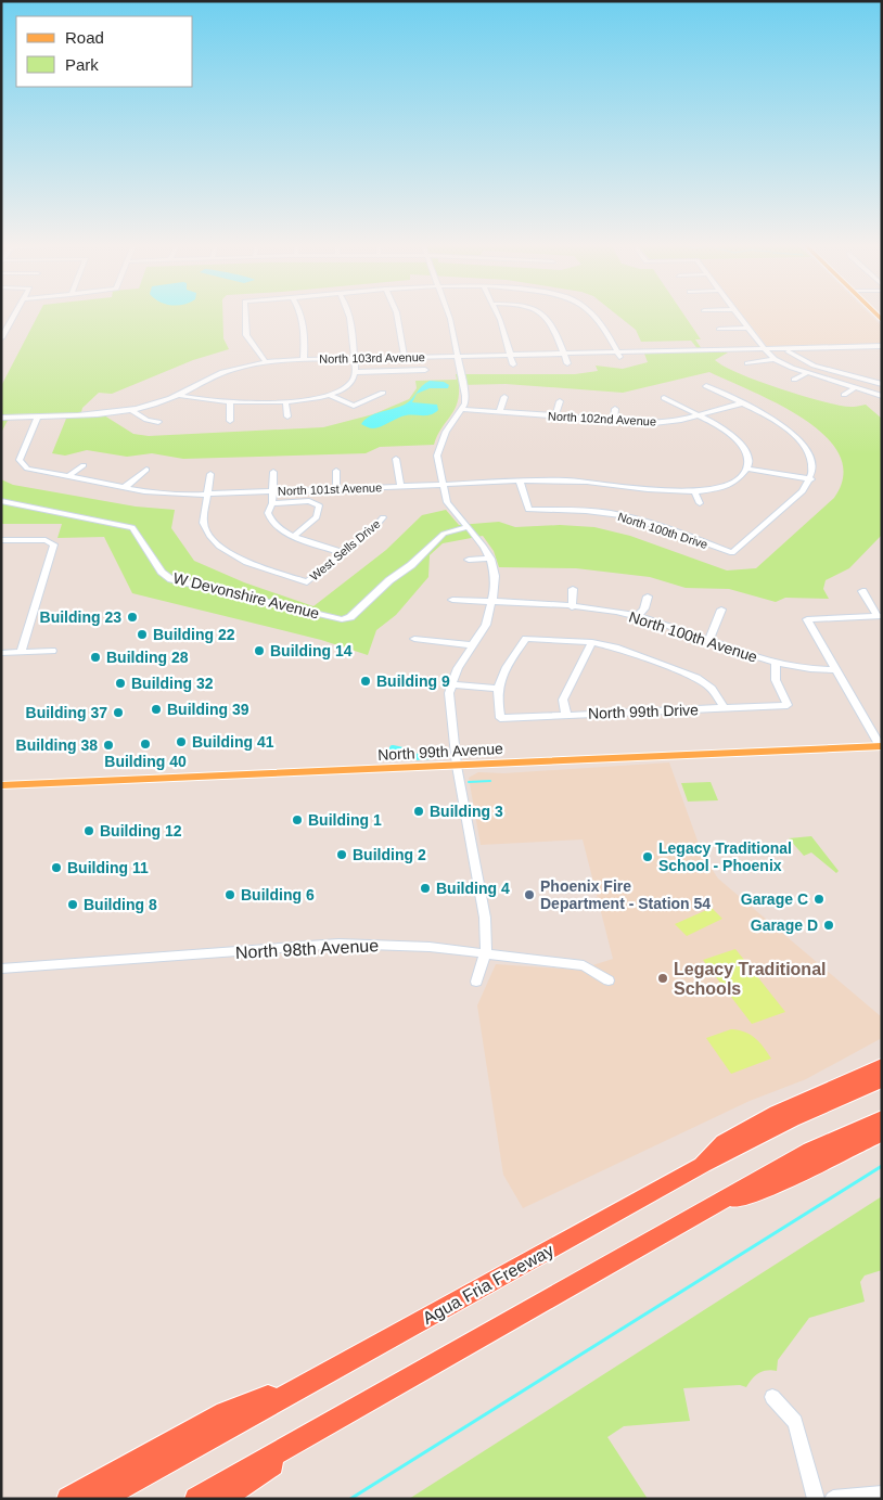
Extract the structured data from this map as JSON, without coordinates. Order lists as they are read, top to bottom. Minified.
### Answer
{"streets":{"highway":["Agua Fria Freeway"],"main road":["North 99th Avenue"],"street":["North 103rd Avenue","North 102nd Avenue","North 101st Avenue","North 100th Drive","West Sells Drive","W Devonshire Avenue","North 100th Avenue","North 99th Drive","North 98th Avenue"]},"crossings":[["North 103rd Avenue","North 101st Avenue"],["North 101st Avenue","North 100th Drive"],["North 101st Avenue","West Sells Drive"],["North 100th Avenue","North 99th Drive"]],"places":["Building 23","Building 22","Building 14","Building 28","Building 9","Building 32","Building 39","Building 37","Building 41","Building 40","Building 38","Building 3","Building 1","Building 12","Building 2","Legacy Traditional School - Phoenix","Building 11","Building 4","Building 6","Phoenix Fire Department - Station 54","Garage C","Building 8","Garage D","Legacy Traditional Schools"],"legend":["Road","Park"]}
